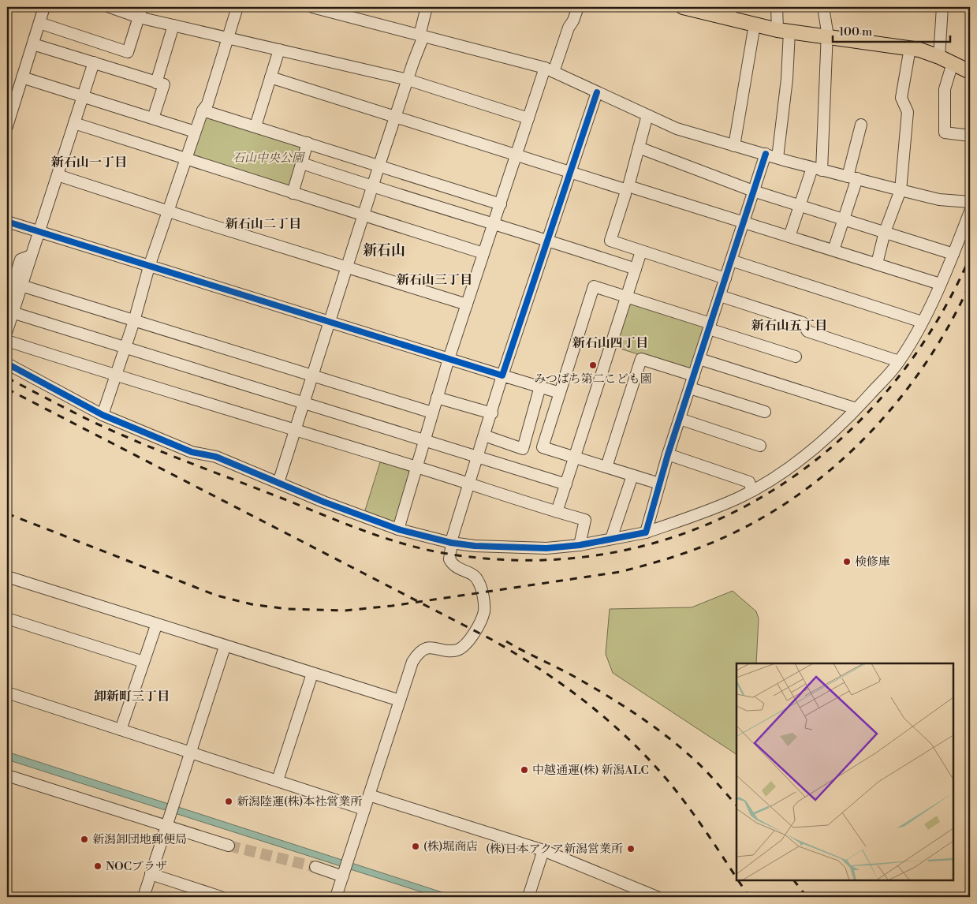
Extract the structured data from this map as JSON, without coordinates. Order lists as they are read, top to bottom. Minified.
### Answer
{"districts":["新石山一丁目","新石山二丁目","新石山","新石山三丁目","新石山五丁目","新石山四丁目","卸新町三丁目"],"parks":["石山中央公園"],"places":["みつばち第二こども園","検修庫","中越通運(株) 新潟ALC","新潟陸運(株)本社営業所","新潟卸団地郵便局","(株)堀商店","(株)日本アクア新潟営業所","NOCプラザ"],"scale_bar":"100 m"}
